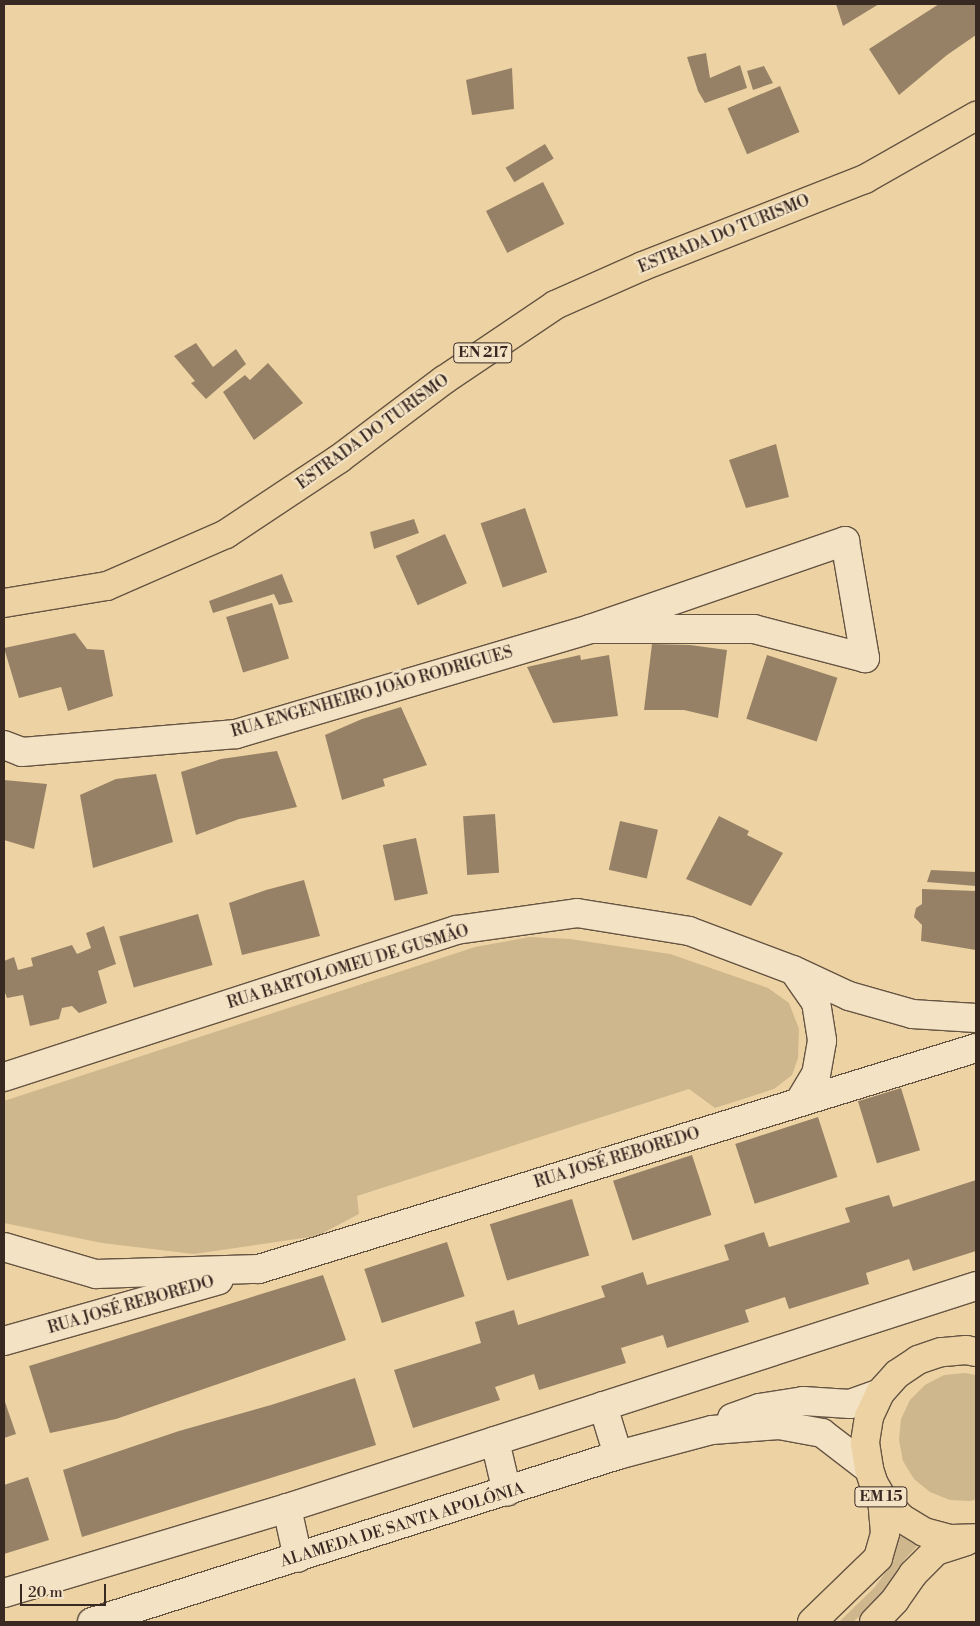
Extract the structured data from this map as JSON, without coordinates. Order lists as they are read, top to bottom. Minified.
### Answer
{"streets":{"main road":["ESTRADA DO TURISMO","EN 217","EM 15"],"street":["RUA ENGENHEIRO JOÃO RODRIGUES","RUA BARTOLOMEU DE GUSMÃO","RUA JOSÉ REBOREDO","ALAMEDA DE SANTA APOLÓNIA"]},"scale_bar":"20 m"}
